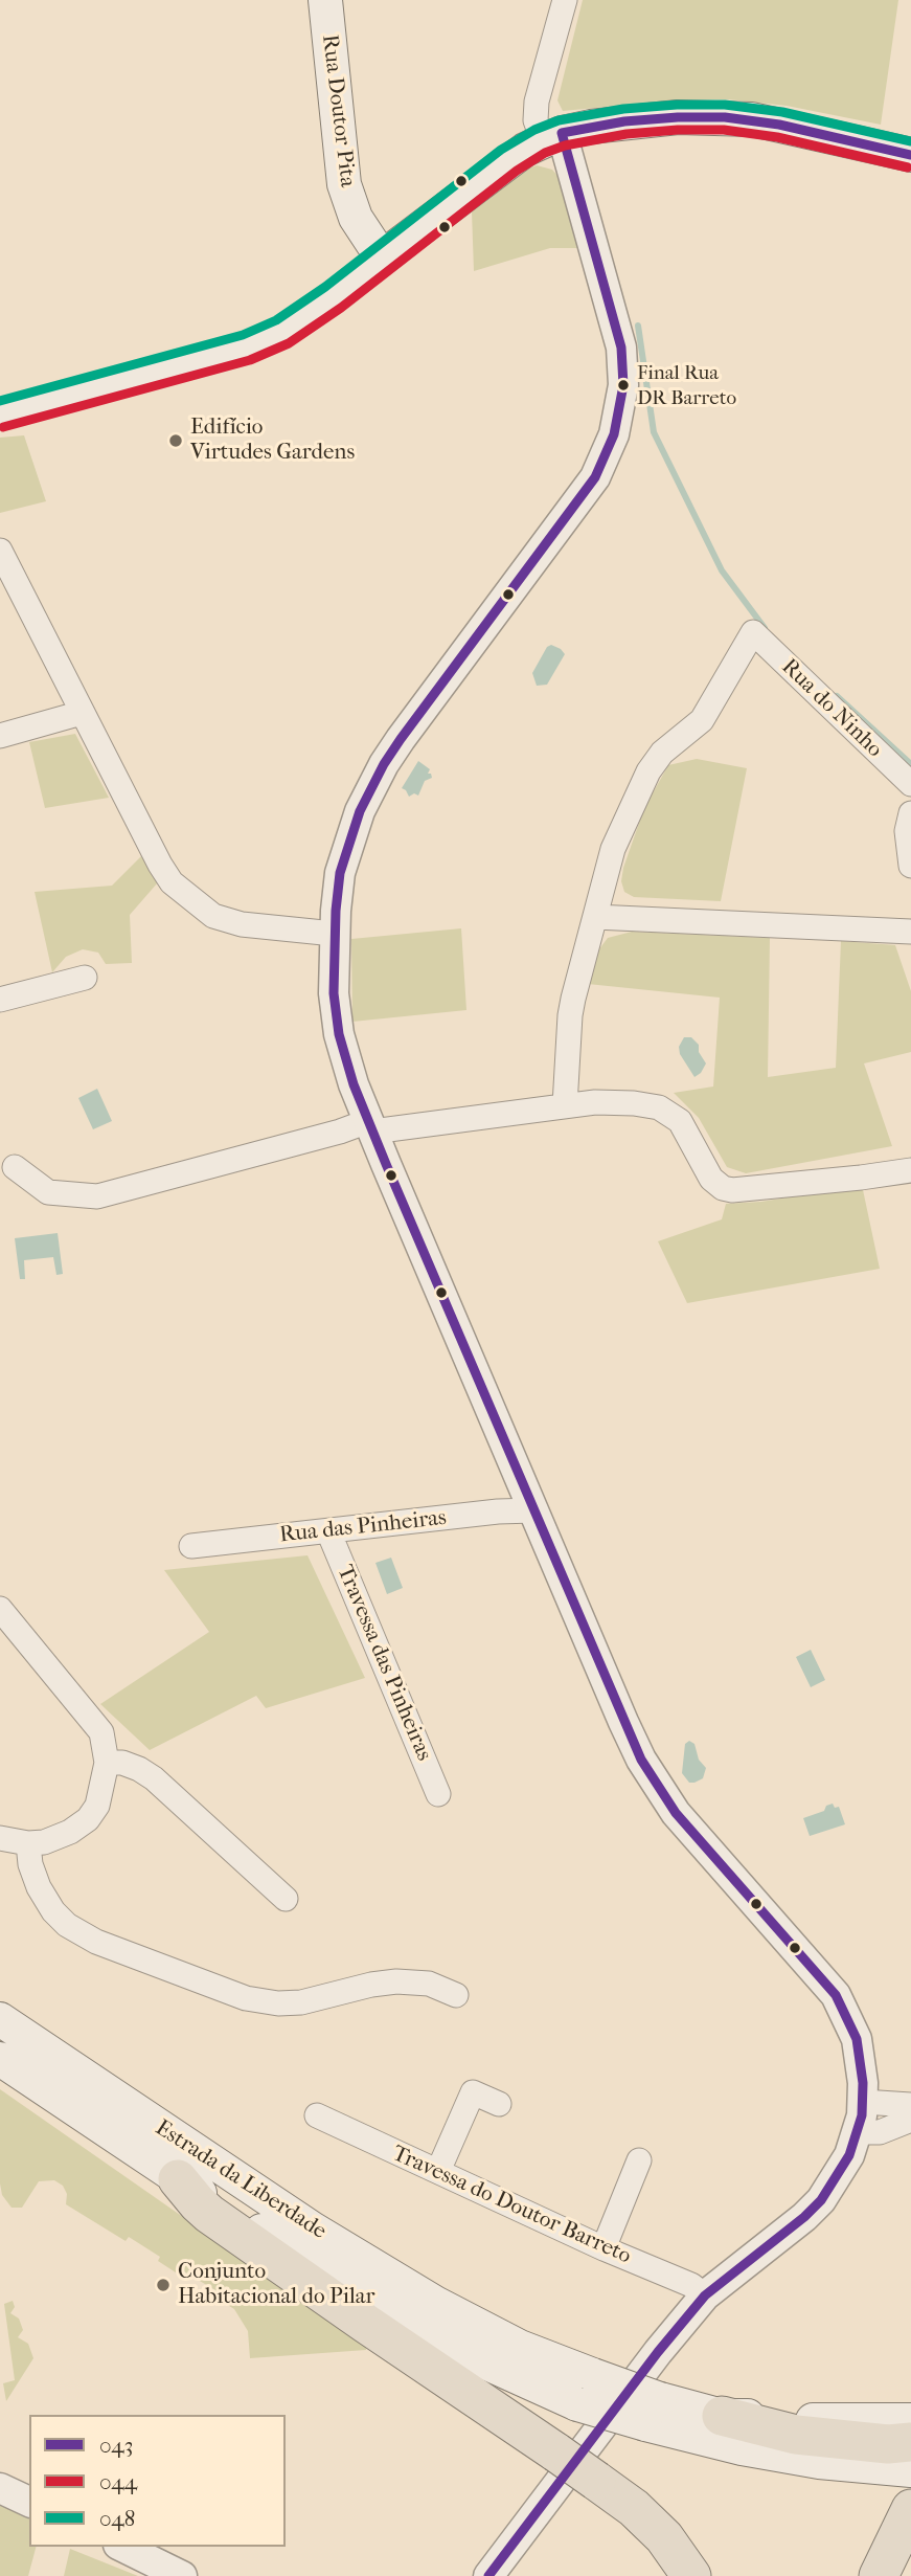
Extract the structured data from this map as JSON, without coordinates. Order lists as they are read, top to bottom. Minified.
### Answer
{"streets":{"main road":["Rua Doutor Pita","Estrada da Liberdade"],"street":["Rua do Ninho","Rua das Pinheiras","Travessa das Pinheiras","Travessa do Doutor Barreto"]},"crossings":[["Rua das Pinheiras","Travessa das Pinheiras"]],"places":["Final Rua DR Barreto","Edifício Virtudes Gardens","Conjunto Habitacional do Pilar"],"lines":["transit line 048","transit line 043","transit line 044"],"legend":["043","044","048"]}
